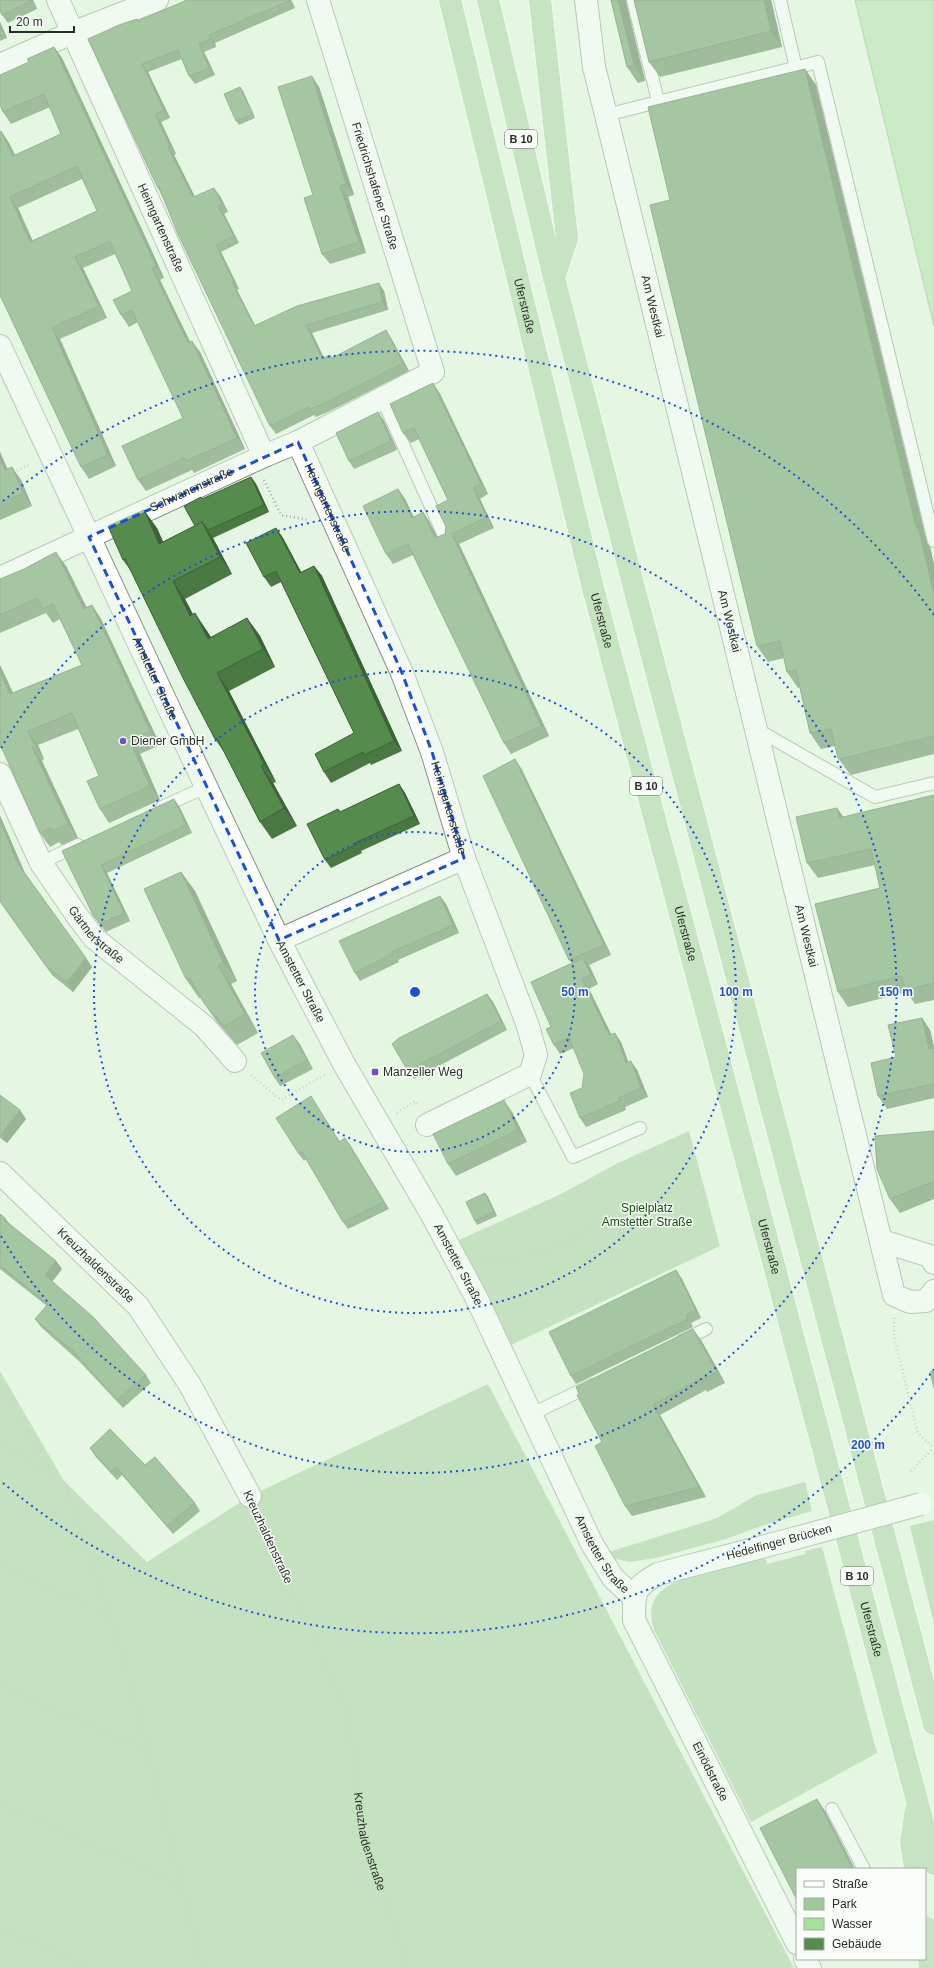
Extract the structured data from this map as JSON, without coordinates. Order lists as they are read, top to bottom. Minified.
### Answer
{"streets":{"highway":["B 10","Uferstraße"],"street":["Friedrichshafener Straße","Heimgartenstraße","Am Westkai","Schwanenstraße","Amstetter Straße","Gärtnerstraße","Kreuzhaldenstraße","Hedelfinger Brücken","Einödstraße"]},"crossings":[["Friedrichshafener Straße","Schwanenstraße"],["Heimgartenstraße","Schwanenstraße"],["Schwanenstraße","Amstetter Straße"],["Amstetter Straße","Hedelfinger Brücken"],["Amstetter Straße","Einödstraße"],["Hedelfinger Brücken","Einödstraße"]],"parks":["Spielplatz Amstetter Straße"],"places":{"other":["Diener GmbH"],"transit":["Manzeller Weg"]},"legend":["Straße","Park","Wasser","Gebäude"],"scale_bar":"20 m","rings":["50 m","100 m","150 m","200 m"]}
